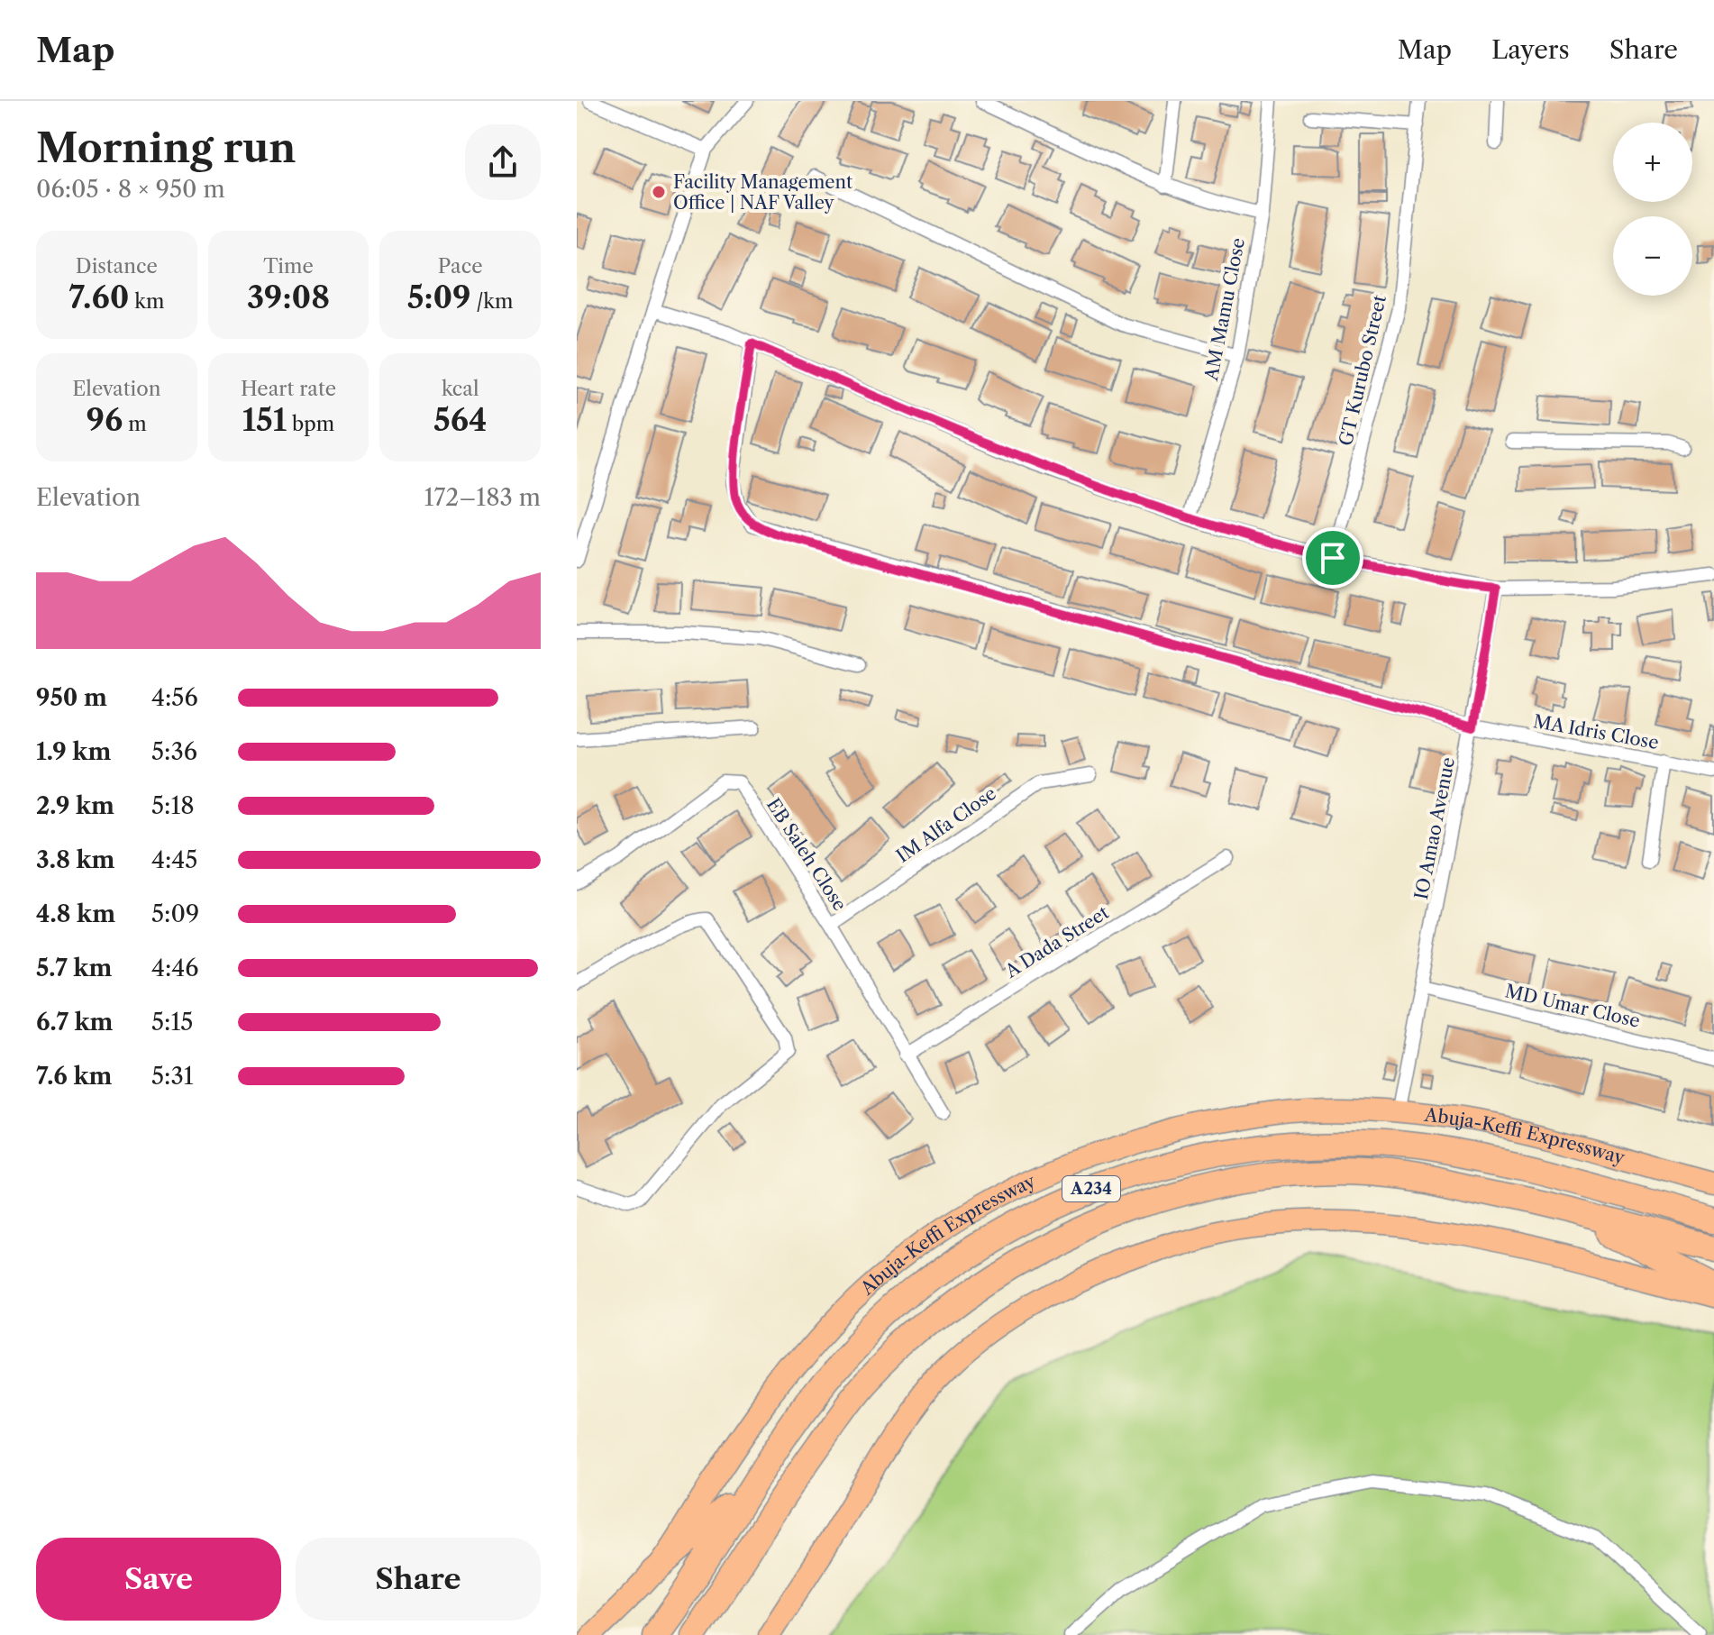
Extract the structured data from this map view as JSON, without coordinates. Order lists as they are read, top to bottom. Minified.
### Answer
{"streets":{"highway":["Abuja-Keffi Expressway","A234"],"street":["AM Mamu Close","GT Kurubo Street","MA Idris Close","IM Alfa Close","IO Amao Avenue","EB Saleh Close","A Dada Street","MD Umar Close"]},"crossings":[["MA Idris Close","IO Amao Avenue"],["IM Alfa Close","EB Saleh Close"],["IO Amao Avenue","MD Umar Close"],["IO Amao Avenue","Abuja-Keffi Expressway"],["EB Saleh Close","A Dada Street"]],"places":["Facility Management Office | NAF Valley"],"page":{"header":"Map","nav":["Map","Layers","Share"],"heading":["Morning run","06:05 · 8 × 950 m"],"map_buttons":["+","−"],"stats":[["Distance","7.60 km"],["Time","39:08"],["Pace","5:09 /km"],["Elevation","96 m"],["Heart rate","151 bpm"],["kcal","564"]],"chart":["Elevation","172–183 m"],"list":[{"name":"950 m","note":"4:56"},{"name":"1.9 km","note":"5:36"},{"name":"2.9 km","note":"5:18"},{"name":"3.8 km","note":"4:45"},{"name":"4.8 km","note":"5:09"},{"name":"5.7 km","note":"4:46"},{"name":"6.7 km","note":"5:15"},{"name":"7.6 km","note":"5:31"}],"buttons":["Save","Share"]}}
